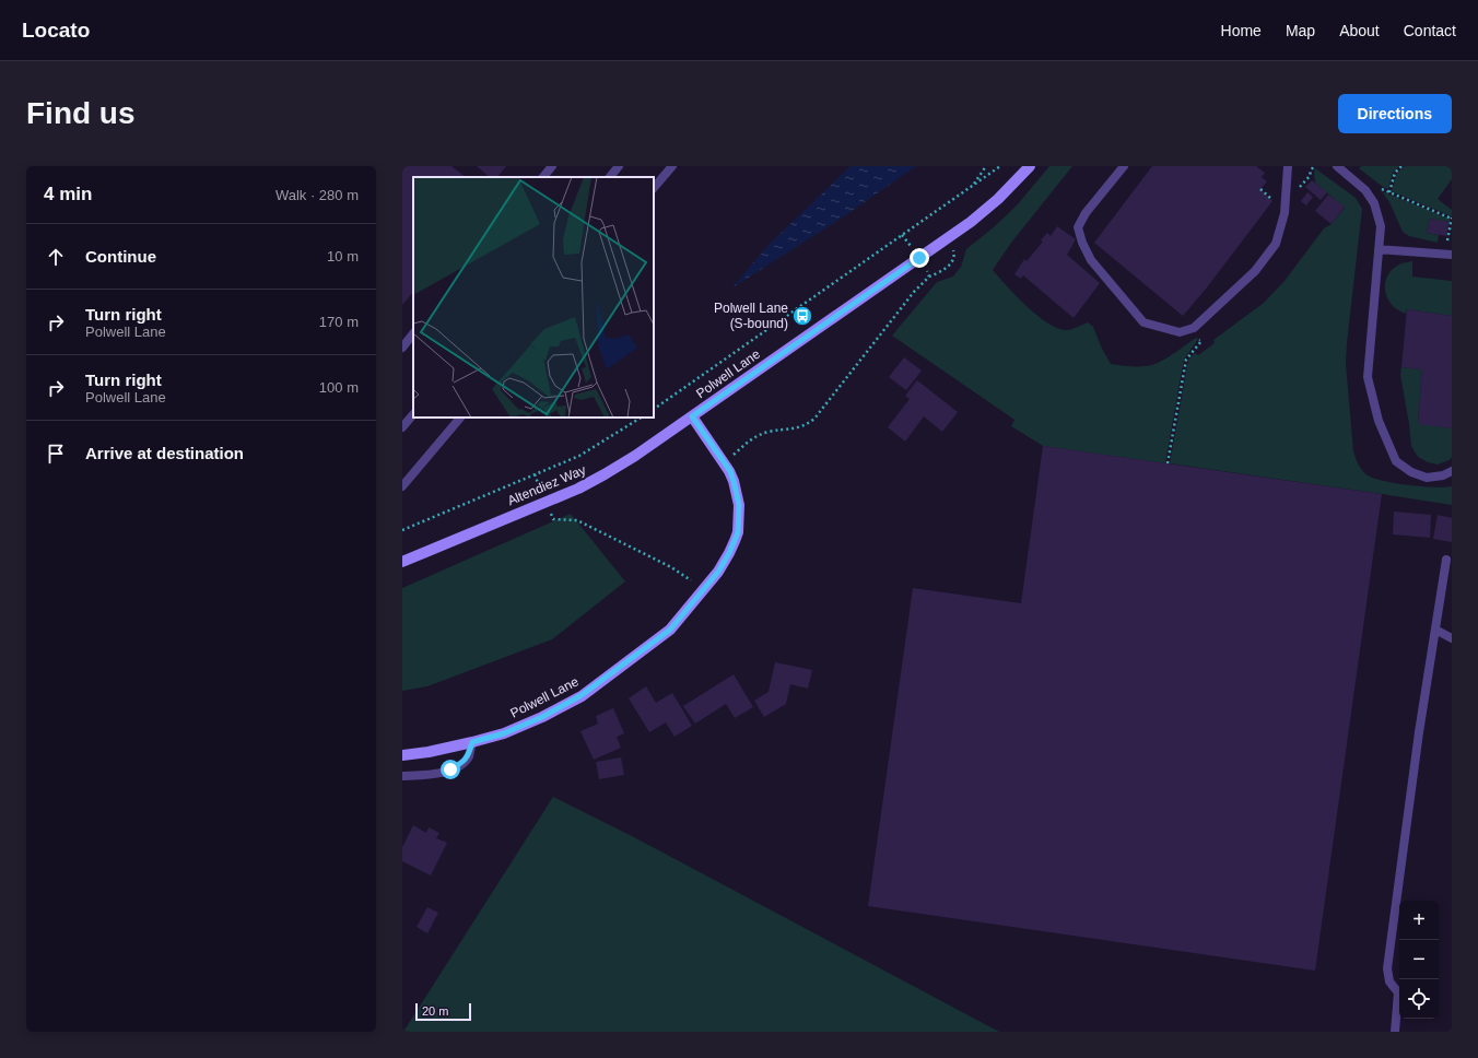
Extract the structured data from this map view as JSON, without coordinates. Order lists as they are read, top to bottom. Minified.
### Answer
{"streets":{"street":["Polwell Lane","Altendiez Way"]},"crossings":[["Polwell Lane","Altendiez Way"]],"places":{"bus stop":["Polwell Lane (S-bound)"]},"scale_bar":"20 m","page":{"header":"Locato","nav":["Home","Map","About","Contact"],"buttons":"Directions","title":"Find us","heading":["4 min","Walk · 280 m"],"list":[["Continue","10 m"],["Turn right","Polwell Lane","170 m"],["Turn right","Polwell Lane","100 m"],"Arrive at destination"],"map_buttons":["+","−"],"scale":"20 m"}}
